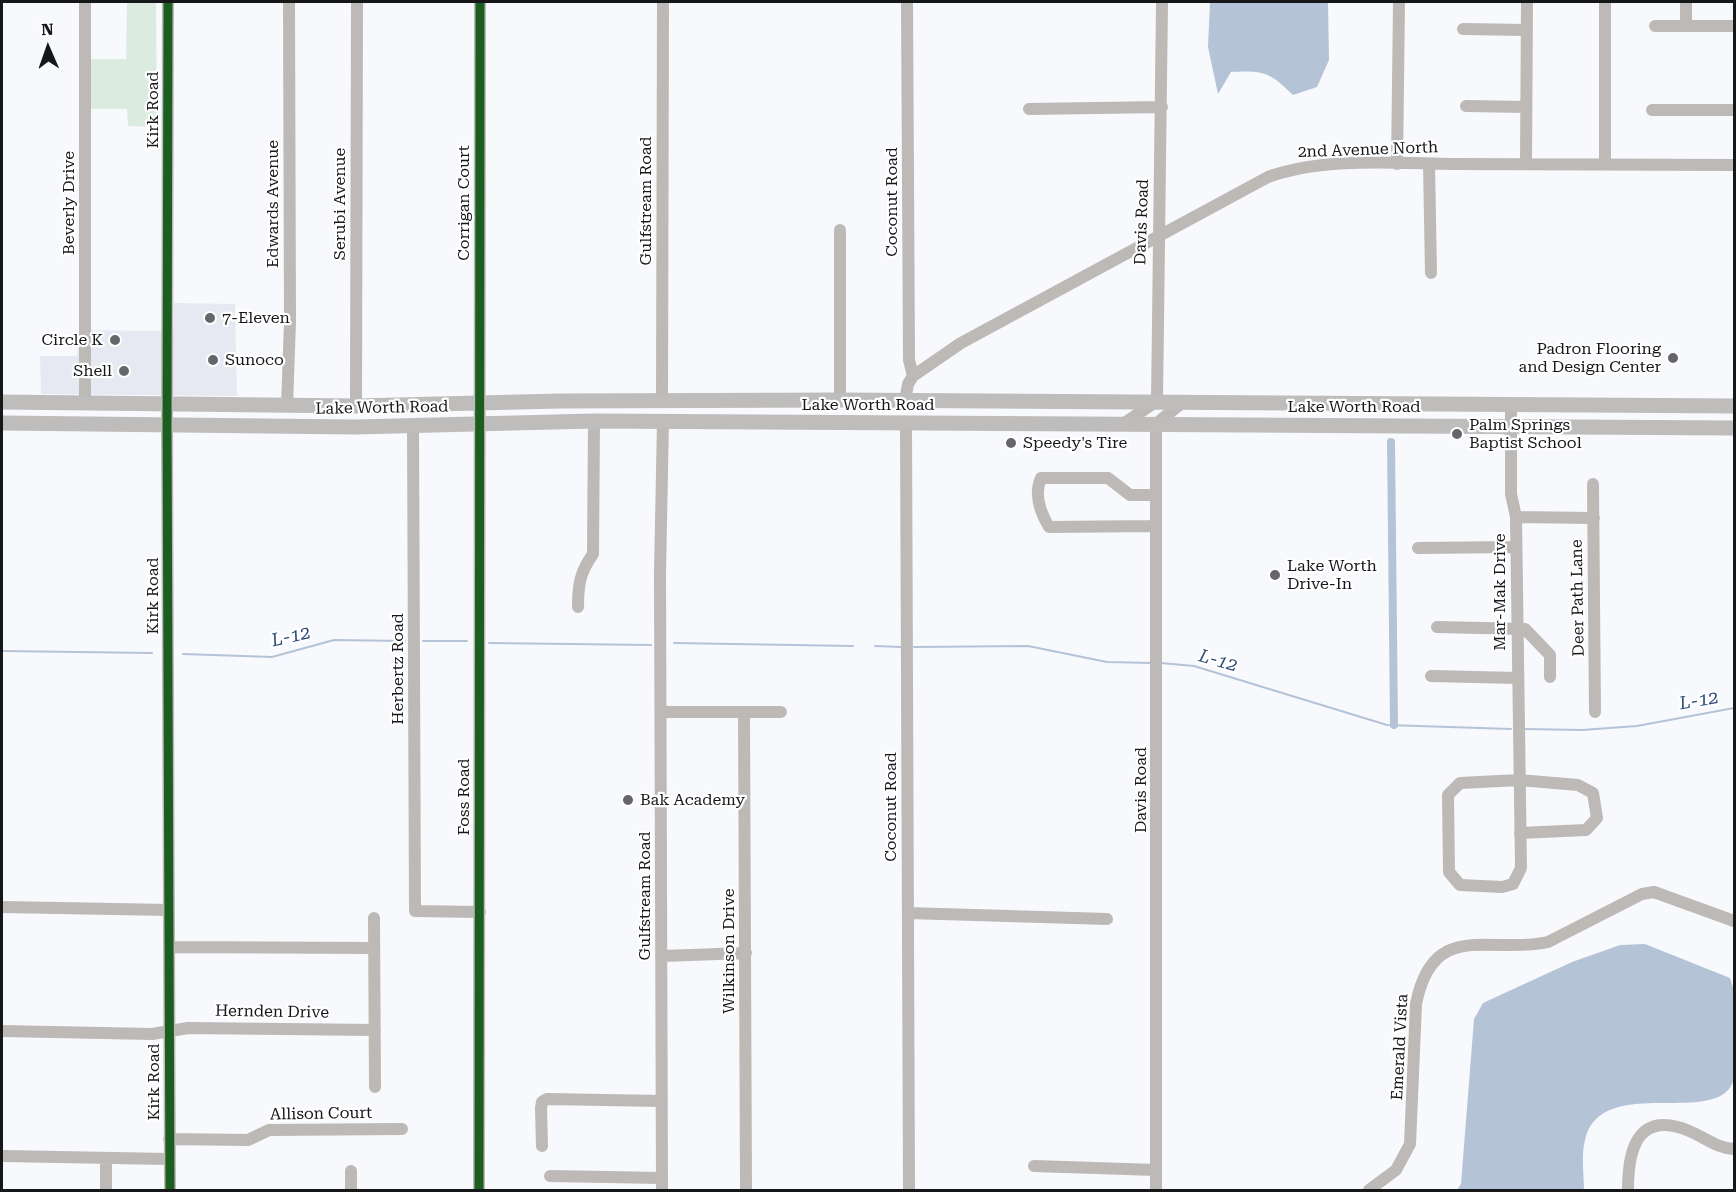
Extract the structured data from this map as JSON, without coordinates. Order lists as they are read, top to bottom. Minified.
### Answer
{"streets":{"main road":["Lake Worth Road"],"street":["Kirk Road","2nd Avenue North","Gulfstream Road","Coconut Road","Beverly Drive","Corrigan Court","Edwards Avenue","Serubi Avenue","Davis Road","Mar-Mak Drive","Deer Path Lane","Herbertz Road","Foss Road","Wilkinson Drive","Hernden Drive","Emerald Vista","Allison Court"]},"crossings":[["Kirk Road","Lake Worth Road"],["Kirk Road","Hernden Drive"],["Kirk Road","Allison Court"],["2nd Avenue North","Coconut Road"],["2nd Avenue North","Davis Road"],["Gulfstream Road","Lake Worth Road"],["Coconut Road","Lake Worth Road"],["Beverly Drive","Lake Worth Road"],["Corrigan Court","Lake Worth Road"],["Corrigan Court","Foss Road"],["Edwards Avenue","Lake Worth Road"],["Serubi Avenue","Lake Worth Road"],["Davis Road","Lake Worth Road"],["Lake Worth Road","Mar-Mak Drive"],["Lake Worth Road","Herbertz Road"],["Lake Worth Road","Foss Road"],["Herbertz Road","Foss Road"]],"water":["L-12"],"places":["7-Eleven","Circle K","Padron Flooring and Design Center","Sunoco","Shell","Palm Springs Baptist School","Speedy's Tire","Lake Worth Drive-In","Bak Academy"],"north":"top"}
